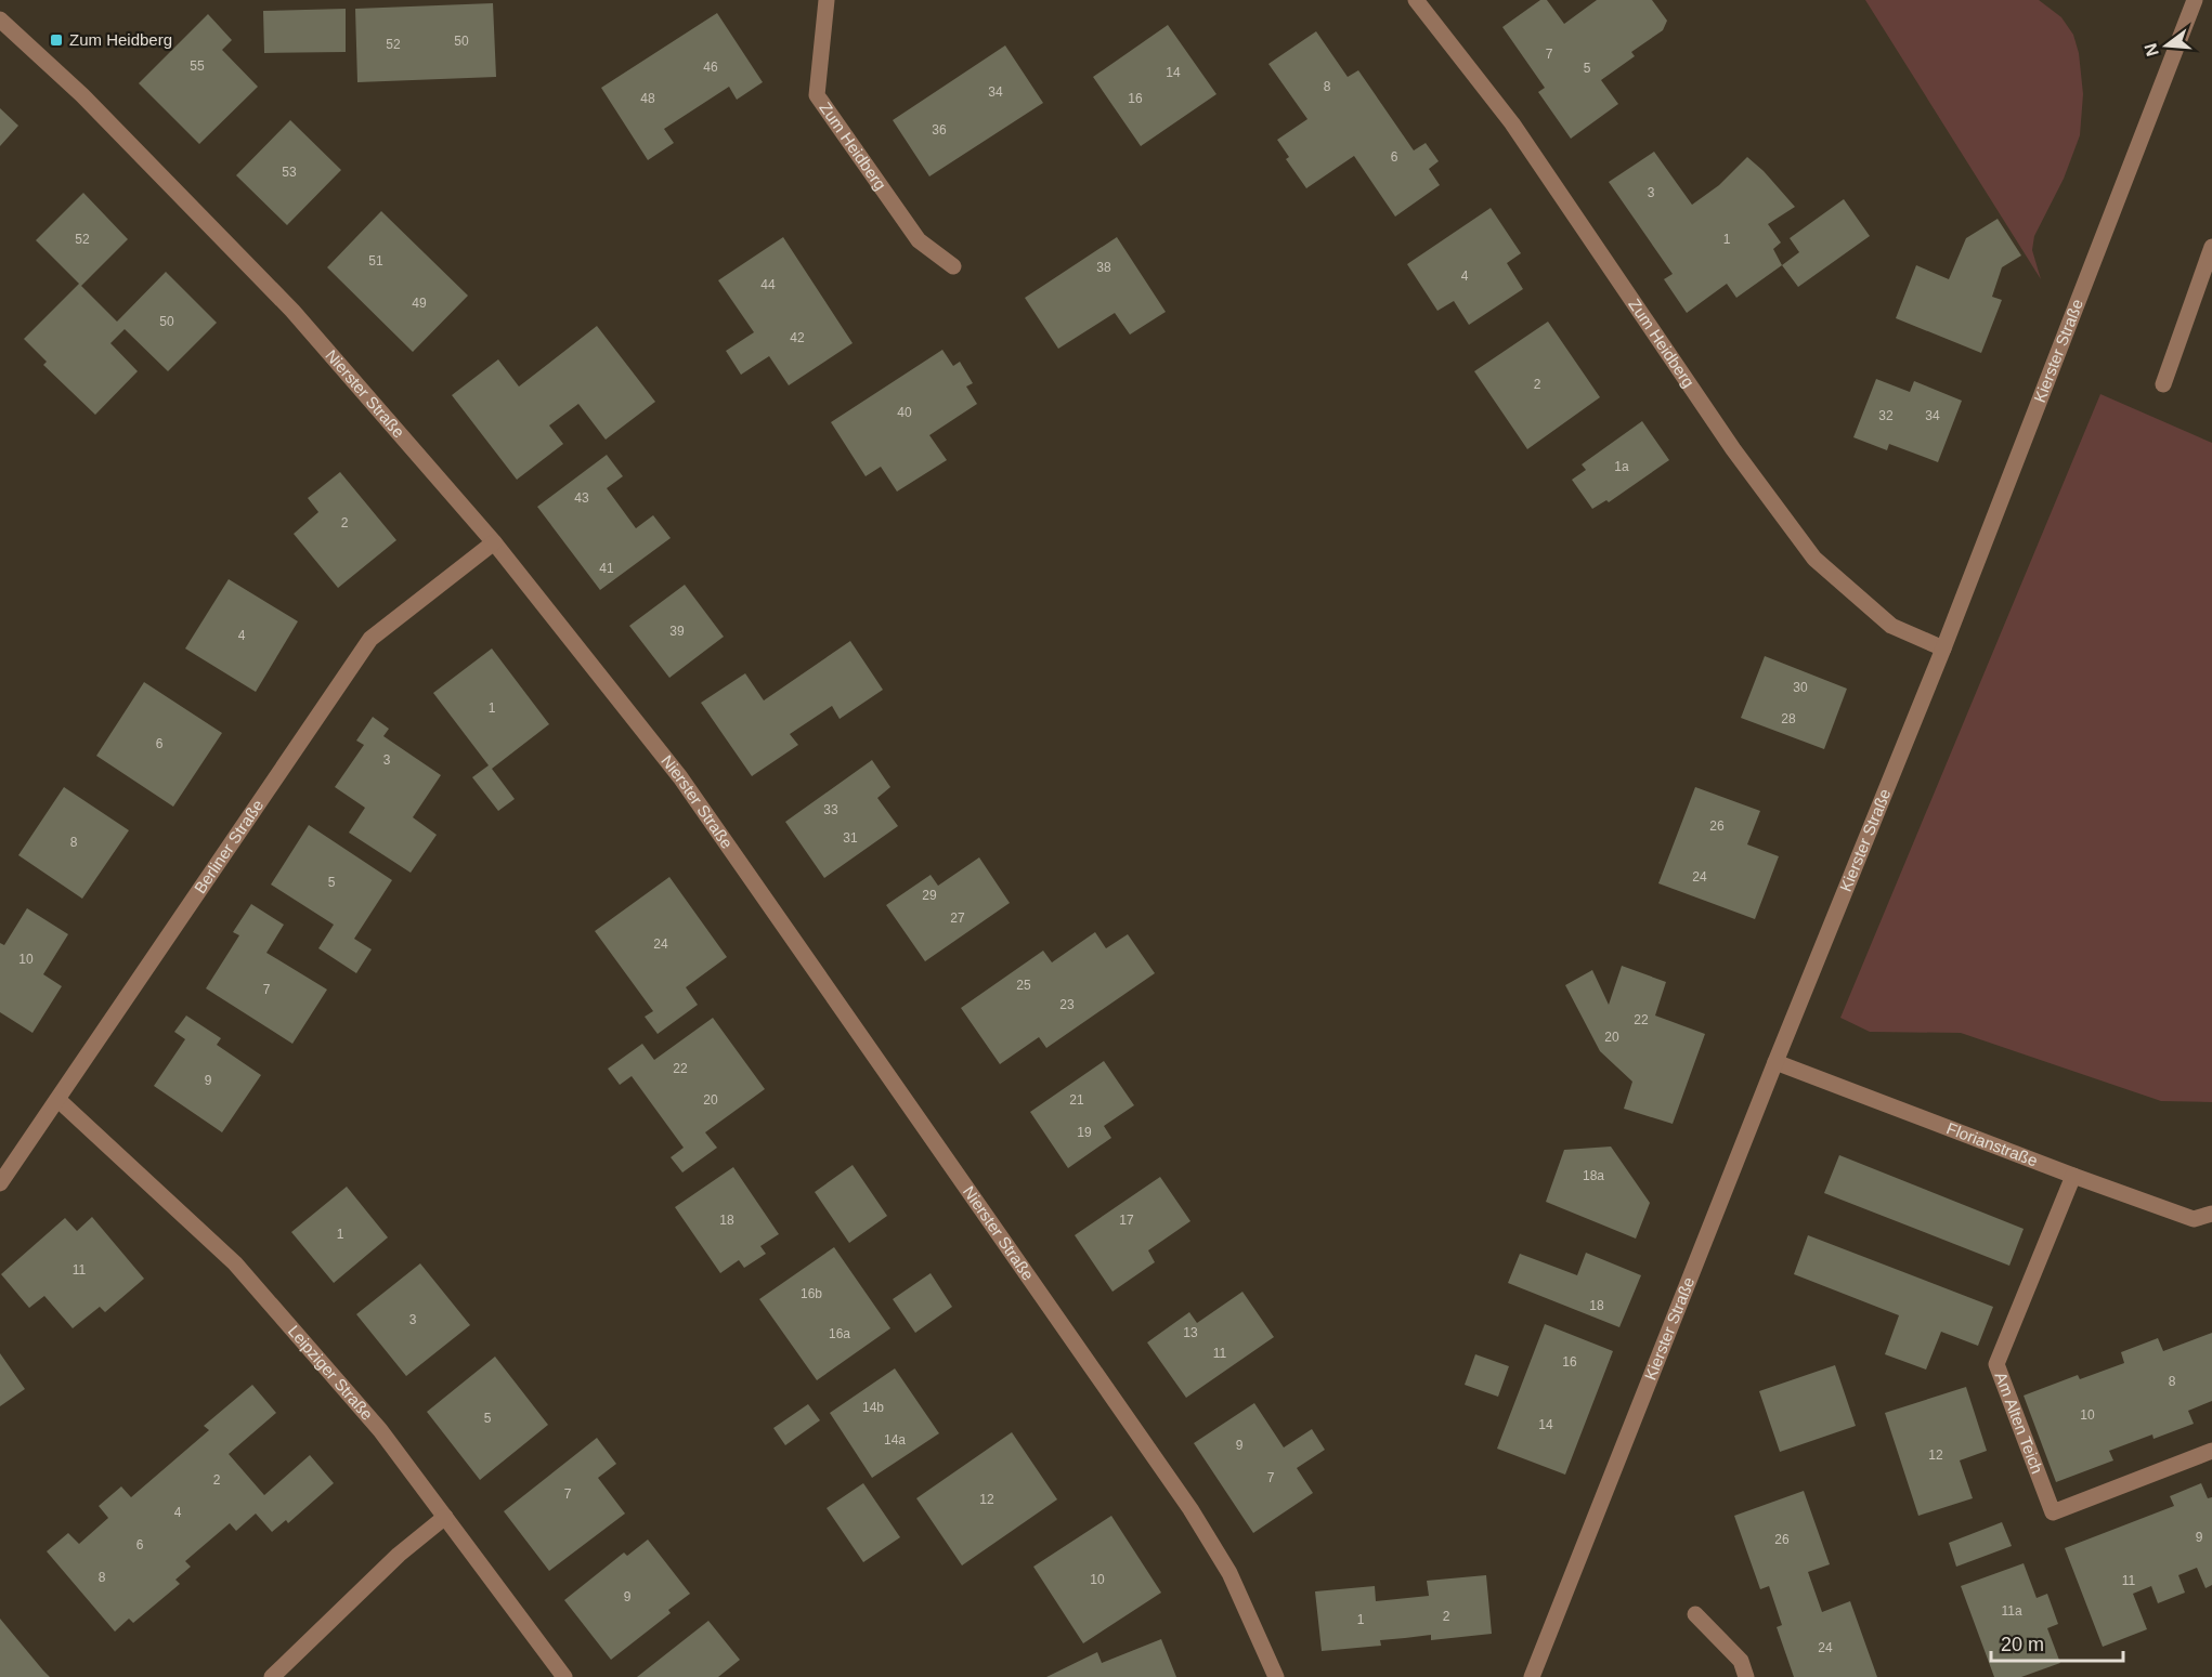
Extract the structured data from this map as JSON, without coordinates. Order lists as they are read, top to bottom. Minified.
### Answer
{"streets":{"street":["Zum Heidberg","Kierster Straße","Nierster Straße","Berliner Straße","Florianstraße","Leipziger Straße","Am Alten Teich"]},"crossings":[["Zum Heidberg","Kierster Straße"],["Kierster Straße","Florianstraße"],["Nierster Straße","Berliner Straße"],["Berliner Straße","Leipziger Straße"],["Florianstraße","Am Alten Teich"]],"places":{"transit":["Zum Heidberg"]},"house_numbers":["50","52","7","55","46","5","14","8","34","48","16","36","6","53","3","52","1","51","38","4","44","49","50","42","2","40","32","34","1a","43","2","41","39","4","30","1","28","6","3","33","26","31","8","24","5","29","27","24","10","25","7","23","22","20","22","9","20","21","19","18a","18","17","1","11","16b","18","3","13","16a","11","16","8","14b","10","5","14","14a","9","12","7","2","7","12","4","9","26","6","8","10","11","9","11a","2","1","24"],"scale_bar":"20 m","north":"left"}
